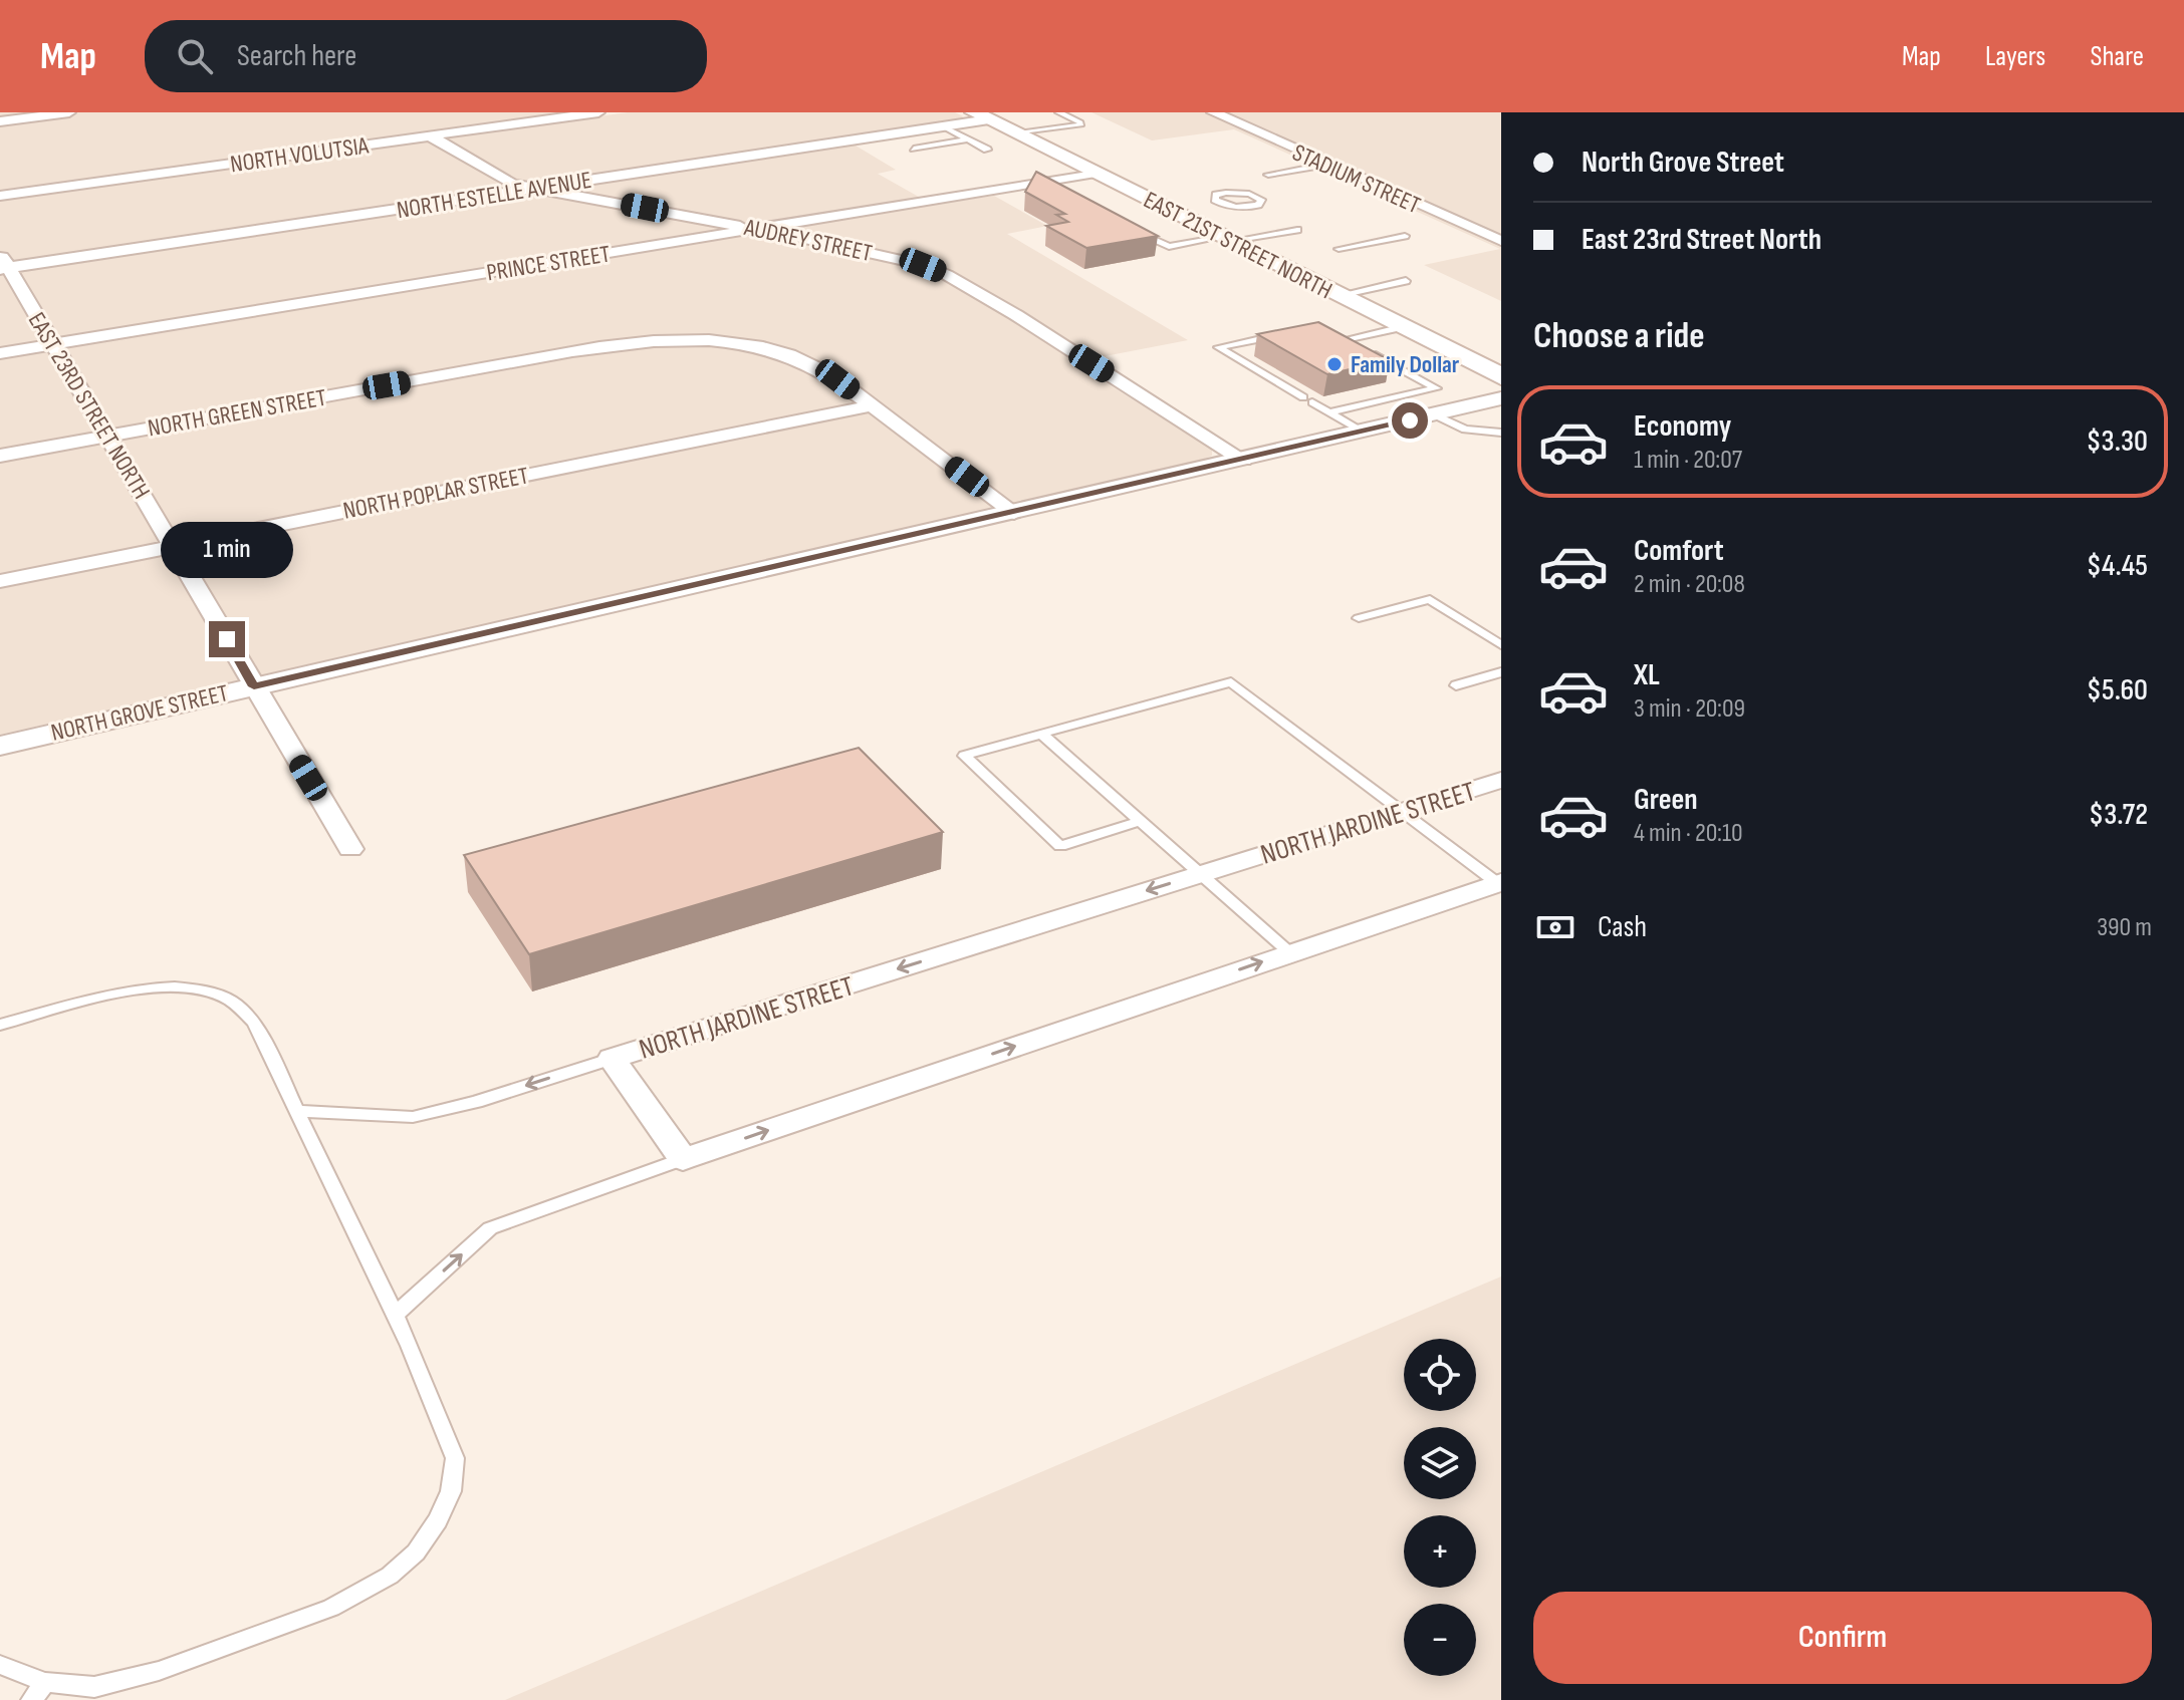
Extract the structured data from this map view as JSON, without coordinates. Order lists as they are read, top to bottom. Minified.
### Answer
{"streets":{"main road":["EAST 21ST STREET NORTH"],"street":["NORTH VOLUTSIA","STADIUM STREET","NORTH ESTELLE AVENUE","AUDREY STREET","PRINCE STREET","EAST 23RD STREET NORTH","NORTH GREEN STREET","NORTH POPLAR STREET","NORTH GROVE STREET","NORTH JARDINE STREET"]},"crossings":[["NORTH VOLUTSIA","AUDREY STREET"],["NORTH ESTELLE AVENUE","AUDREY STREET"],["NORTH ESTELLE AVENUE","EAST 21ST STREET NORTH"],["NORTH ESTELLE AVENUE","EAST 23RD STREET NORTH"],["AUDREY STREET","PRINCE STREET"],["AUDREY STREET","NORTH GROVE STREET"],["EAST 21ST STREET NORTH","PRINCE STREET"],["PRINCE STREET","EAST 23RD STREET NORTH"],["EAST 23RD STREET NORTH","NORTH GREEN STREET"],["EAST 23RD STREET NORTH","NORTH POPLAR STREET"],["EAST 23RD STREET NORTH","NORTH GROVE STREET"],["NORTH GREEN STREET","NORTH POPLAR STREET"],["NORTH GREEN STREET","NORTH GROVE STREET"]],"places":["Family Dollar"],"page":{"header":"Map","search":"Search here","nav":["Map","Layers","Share"],"banner":["North Grove Street","East 23rd Street North"],"heading":"Choose a ride","list":[{"name":"Economy","note":"1 min · 20:07","value":"$3.30"},{"name":"Comfort","note":"2 min · 20:08","value":"$4.45"},{"name":"XL","note":"3 min · 20:09","value":"$5.60"},{"name":"Green","note":"4 min · 20:10","value":"$3.72"}],"bubble":"1 min","pay":["Cash","390 m"],"map_buttons":["+","−"],"buttons":"Confirm"}}
